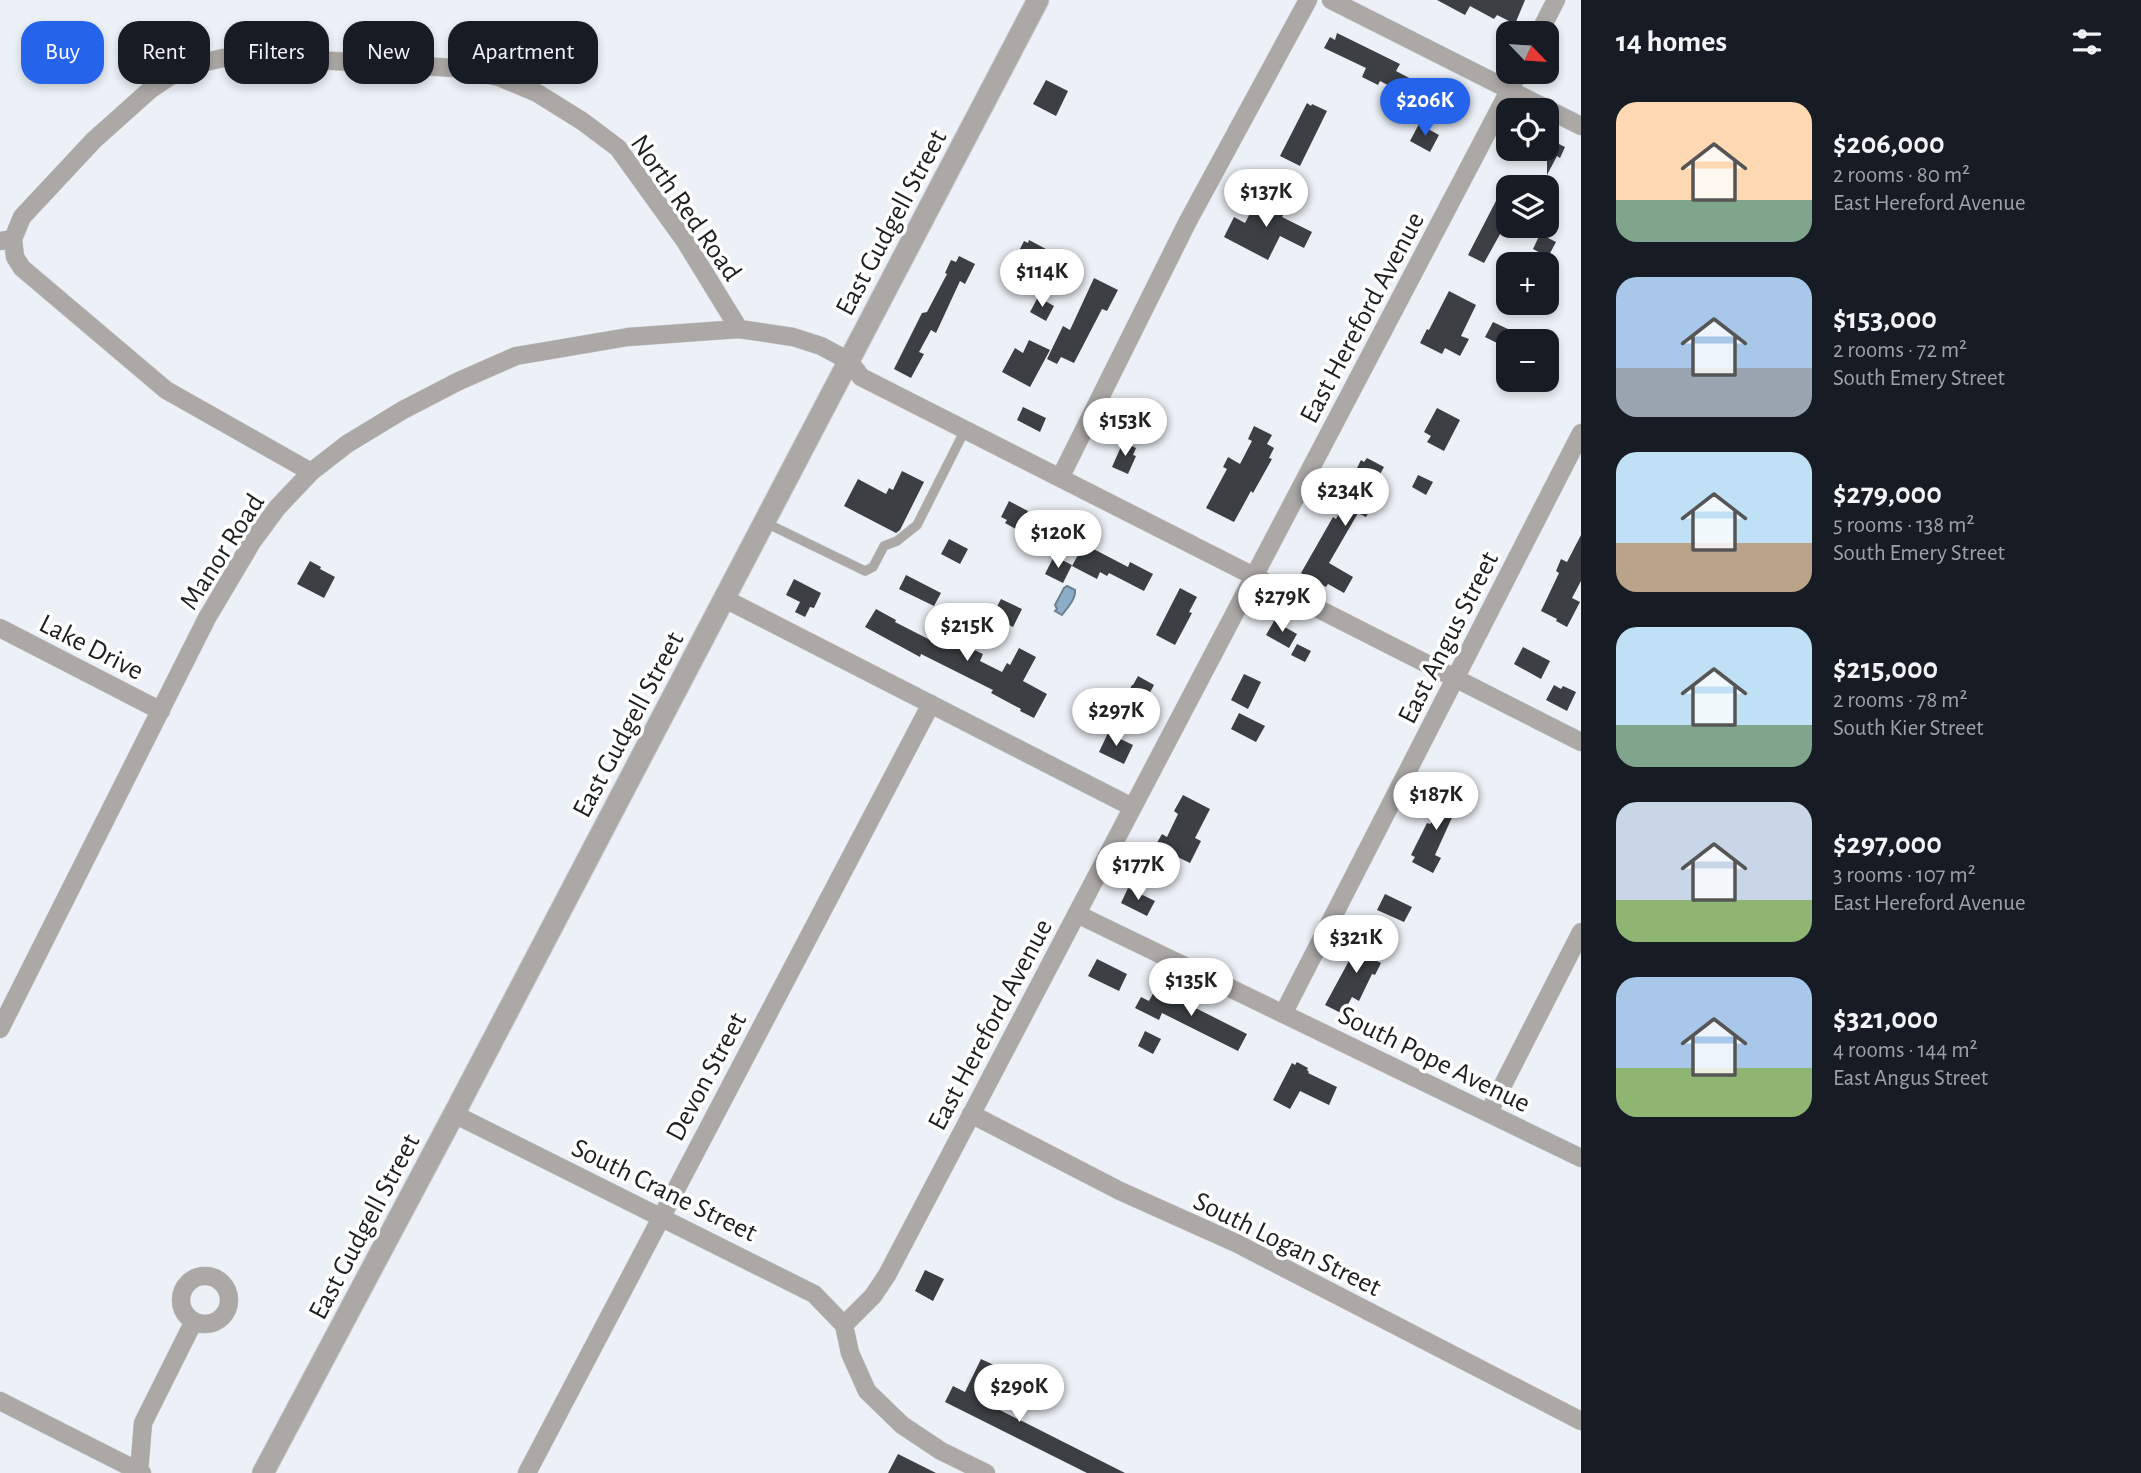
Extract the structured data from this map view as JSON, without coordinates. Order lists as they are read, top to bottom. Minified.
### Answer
{"streets":{"street":["North Red Road","East Gudgell Street","East Hereford Avenue","Manor Road","East Angus Street","Lake Drive","South Pope Avenue","Devon Street","South Crane Street","South Logan Street"]},"crossings":[["North Red Road","Manor Road"],["East Gudgell Street","Manor Road"],["East Gudgell Street","South Crane Street"],["East Hereford Avenue","Manor Road"],["East Hereford Avenue","South Pope Avenue"],["East Hereford Avenue","South Crane Street"],["East Hereford Avenue","South Logan Street"],["Manor Road","East Angus Street"],["Manor Road","Lake Drive"],["East Angus Street","South Pope Avenue"],["Devon Street","South Crane Street"]],"north":"bottom right","page":{"heading":"14 homes","map_buttons":["+","−"],"chip":["Buy","Rent","Filters","New","Apartment"],"price":["$206K","$137K","$114K","$153K","$234K","$120K","$279K","$215K","$297K","$187K","$177K","$321K","$135K","$290K"],"list":[{"name":"$206,000","note":"2 rooms · 80 m² · East Hereford Avenue"},{"name":"$153,000","note":"2 rooms · 72 m² · South Emery Street"},{"name":"$279,000","note":"5 rooms · 138 m² · South Emery Street"},{"name":"$215,000","note":"2 rooms · 78 m² · South Kier Street"},{"name":"$297,000","note":"3 rooms · 107 m² · East Hereford Avenue"},{"name":"$321,000","note":"4 rooms · 144 m² · East Angus Street"}]}}
